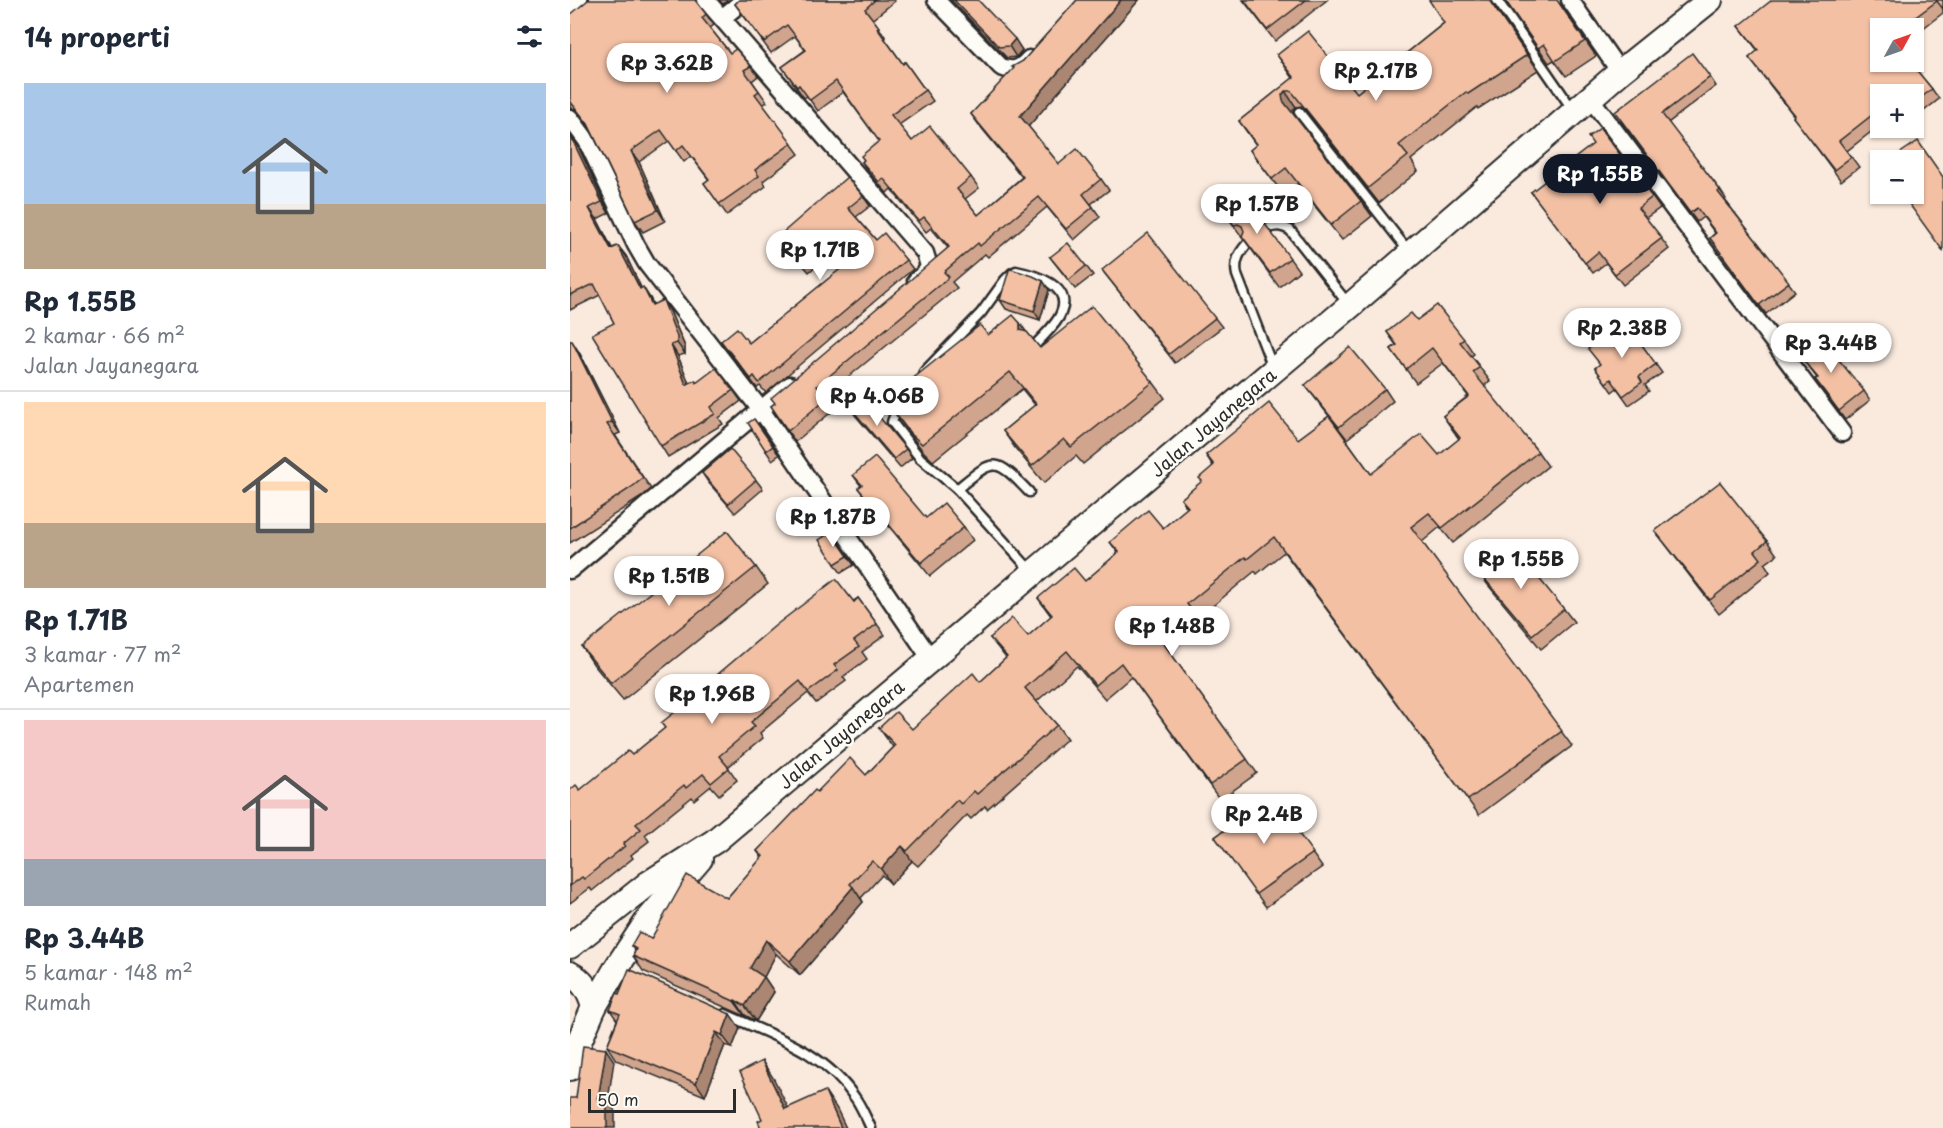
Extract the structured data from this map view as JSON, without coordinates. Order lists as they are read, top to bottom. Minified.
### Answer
{"streets":{"main road":["Jalan Jayanegara"]},"scale_bar":"50 m","north":"top right","page":{"heading":"14 properti","map_buttons":["+","−"],"price":["Rp 3.62B","Rp 2.17B","Rp 1.55B","Rp 1.57B","Rp 1.71B","Rp 2.38B","Rp 3.44B","Rp 4.06B","Rp 1.87B","Rp 1.55B","Rp 1.51B","Rp 1.48B","Rp 1.96B","Rp 2.4B"],"list":[{"name":"Rp 1.55B","note":"2 kamar · 66 m² · Jalan Jayanegara"},{"name":"Rp 1.71B","note":"3 kamar · 77 m² · Apartemen"},{"name":"Rp 3.44B","note":"5 kamar · 148 m² · Rumah"}],"scale":"50 m"}}
